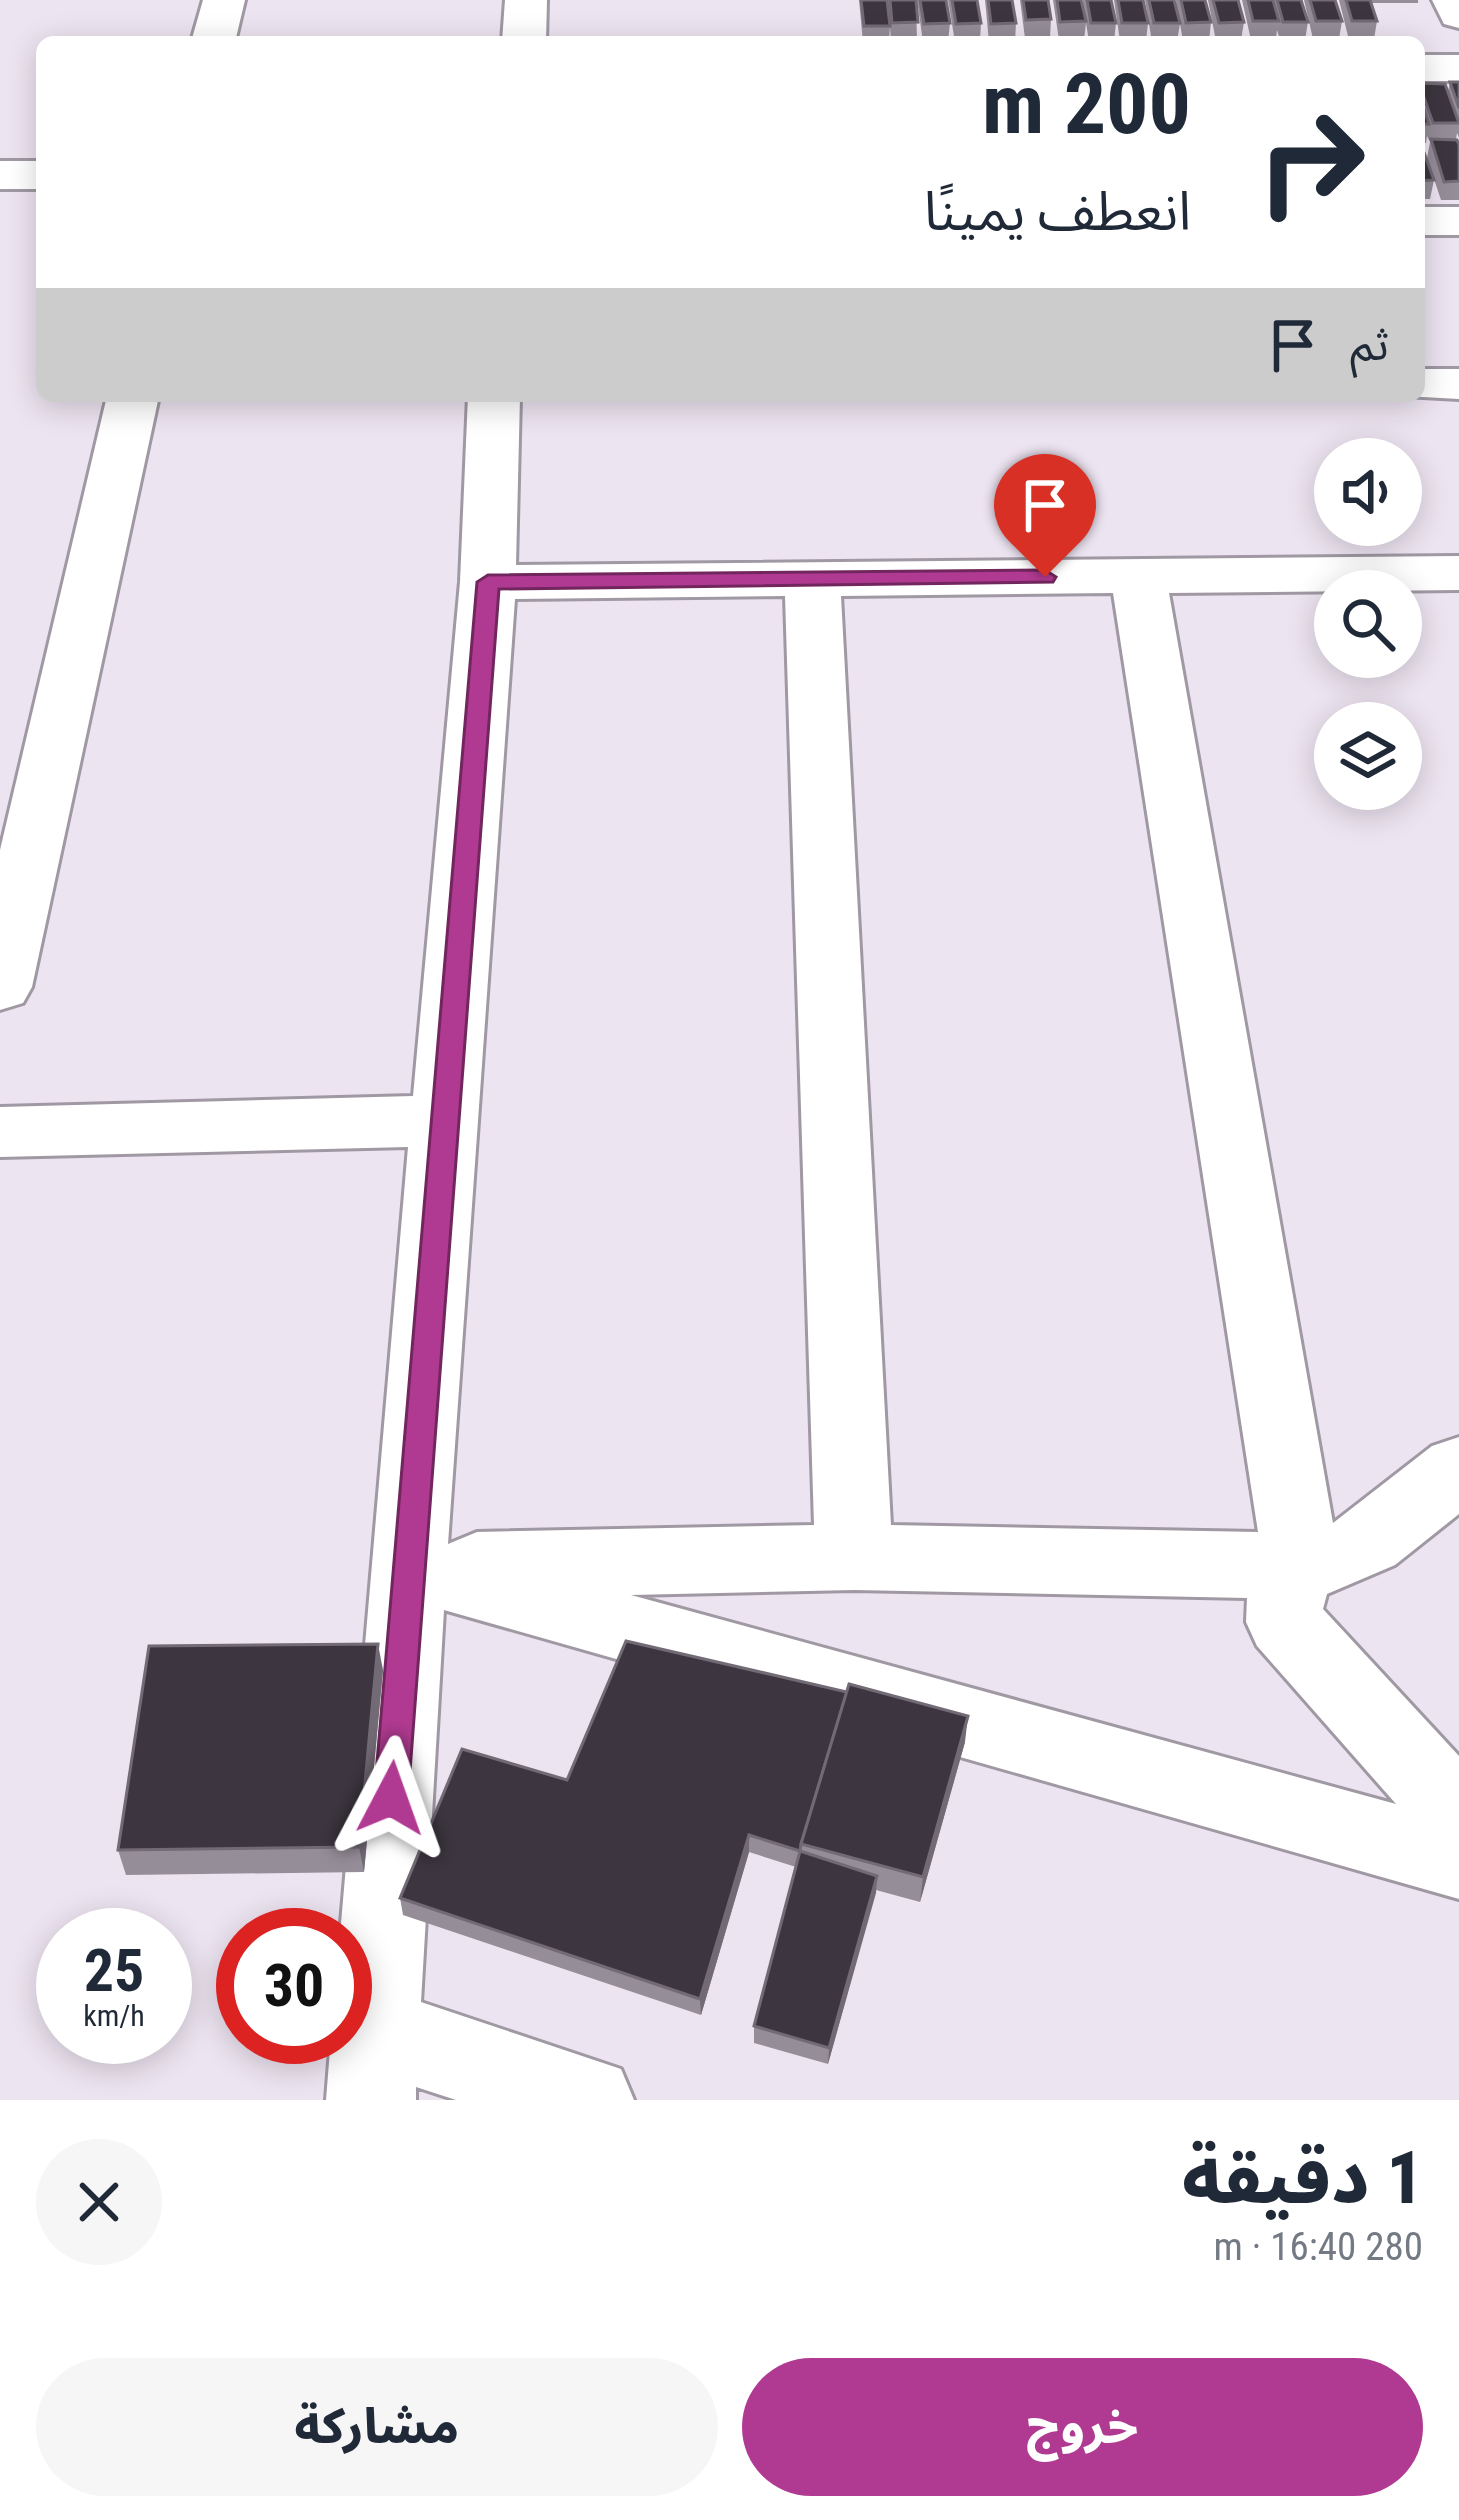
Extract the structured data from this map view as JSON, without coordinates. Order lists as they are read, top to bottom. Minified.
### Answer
{"page":{"turn":["200 m","انعطف يمينًا"],"then":"ثم","speed":"25 km/h","limit":"30","heading":["1 دقيقة","280 m · 16:40"],"buttons":["خروج","مشاركة"]}}
